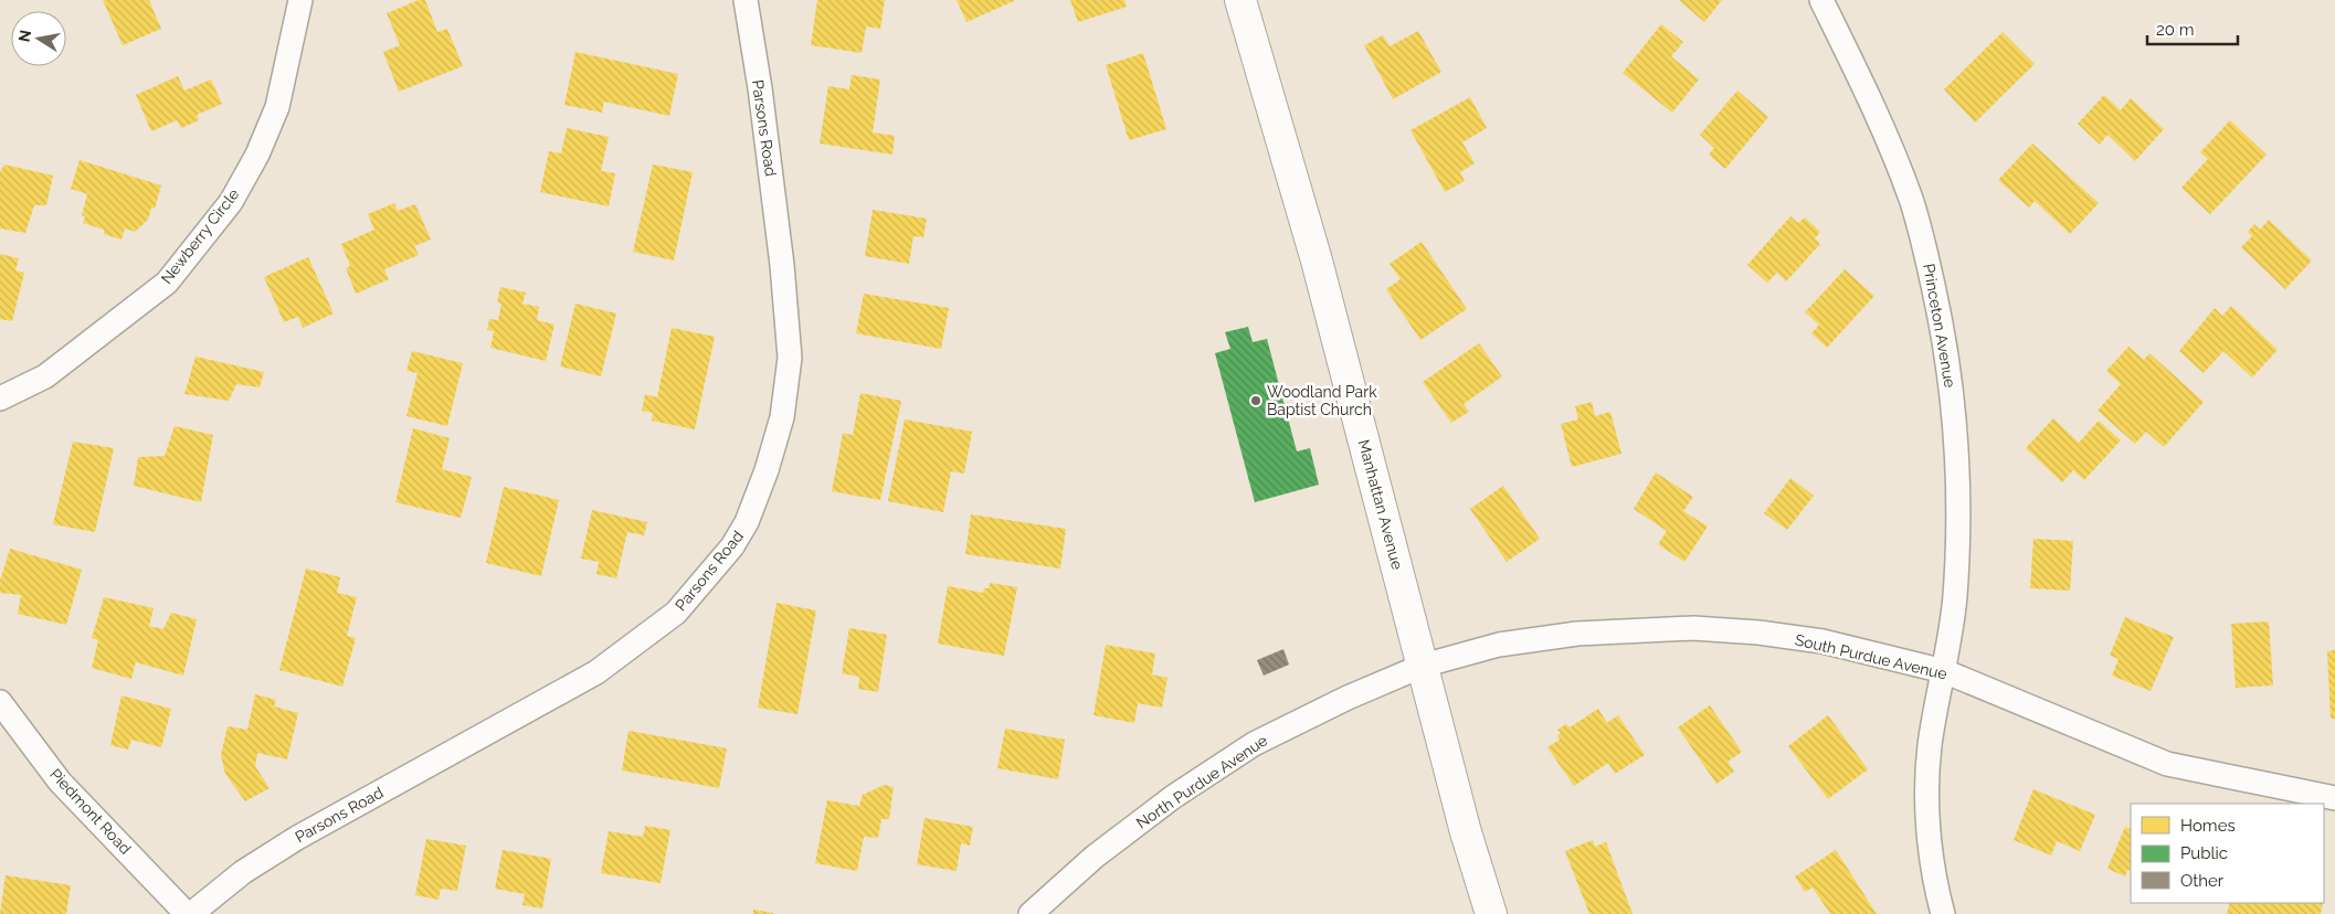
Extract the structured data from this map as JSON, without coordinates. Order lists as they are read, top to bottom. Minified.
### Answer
{"streets":{"street":["Parsons Road","Newberry Circle","Princeton Avenue","Manhattan Avenue","South Purdue Avenue","North Purdue Avenue","Piedmont Road"]},"crossings":[["Parsons Road","Piedmont Road"],["Princeton Avenue","South Purdue Avenue"],["Manhattan Avenue","South Purdue Avenue"],["Manhattan Avenue","North Purdue Avenue"],["South Purdue Avenue","North Purdue Avenue"]],"places":["Woodland Park Baptist Church"],"legend":["Homes","Public","Other"],"scale_bar":"20 m","north":"left"}
